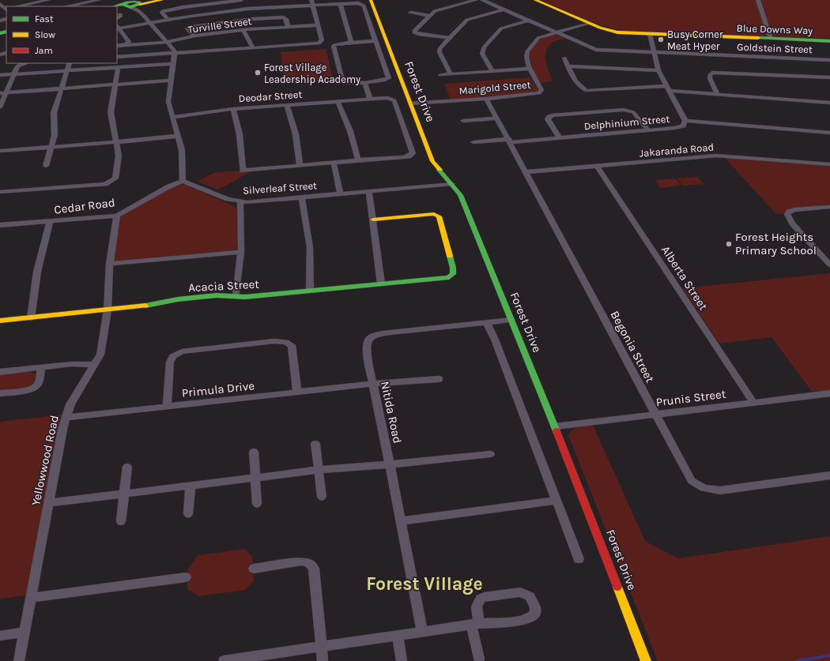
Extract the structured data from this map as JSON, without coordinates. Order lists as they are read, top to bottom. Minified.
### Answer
{"streets":{"street":["Turville Street","Blue Downs Way","Goldstein Street","Marigold Street","Forest Drive","Deodar Street","Delphinium Street","Jakaranda Road","Silverleaf Street","Cedar Road","Alberta Street","Acacia Street","Begonia Street","Primula Drive","Prunis Street","Nitida Road","Yellowwood Road"]},"crossings":[["Blue Downs Way","Marigold Street"],["Blue Downs Way","Delphinium Street"],["Goldstein Street","Marigold Street"],["Goldstein Street","Delphinium Street"],["Marigold Street","Forest Drive"],["Marigold Street","Begonia Street"],["Forest Drive","Silverleaf Street"],["Forest Drive","Prunis Street"],["Forest Drive","Nitida Road"],["Delphinium Street","Begonia Street"],["Jakaranda Road","Alberta Street"],["Jakaranda Road","Begonia Street"],["Silverleaf Street","Cedar Road"],["Cedar Road","Yellowwood Road"],["Alberta Street","Prunis Street"],["Acacia Street","Yellowwood Road"],["Begonia Street","Prunis Street"],["Primula Drive","Nitida Road"],["Primula Drive","Yellowwood Road"]],"districts":["Forest Village"],"places":["Busy Corner Meat Hyper","Forest Village Leadership Academy","Forest Heights Primary School"],"legend":["Fast","Slow","Jam"]}
